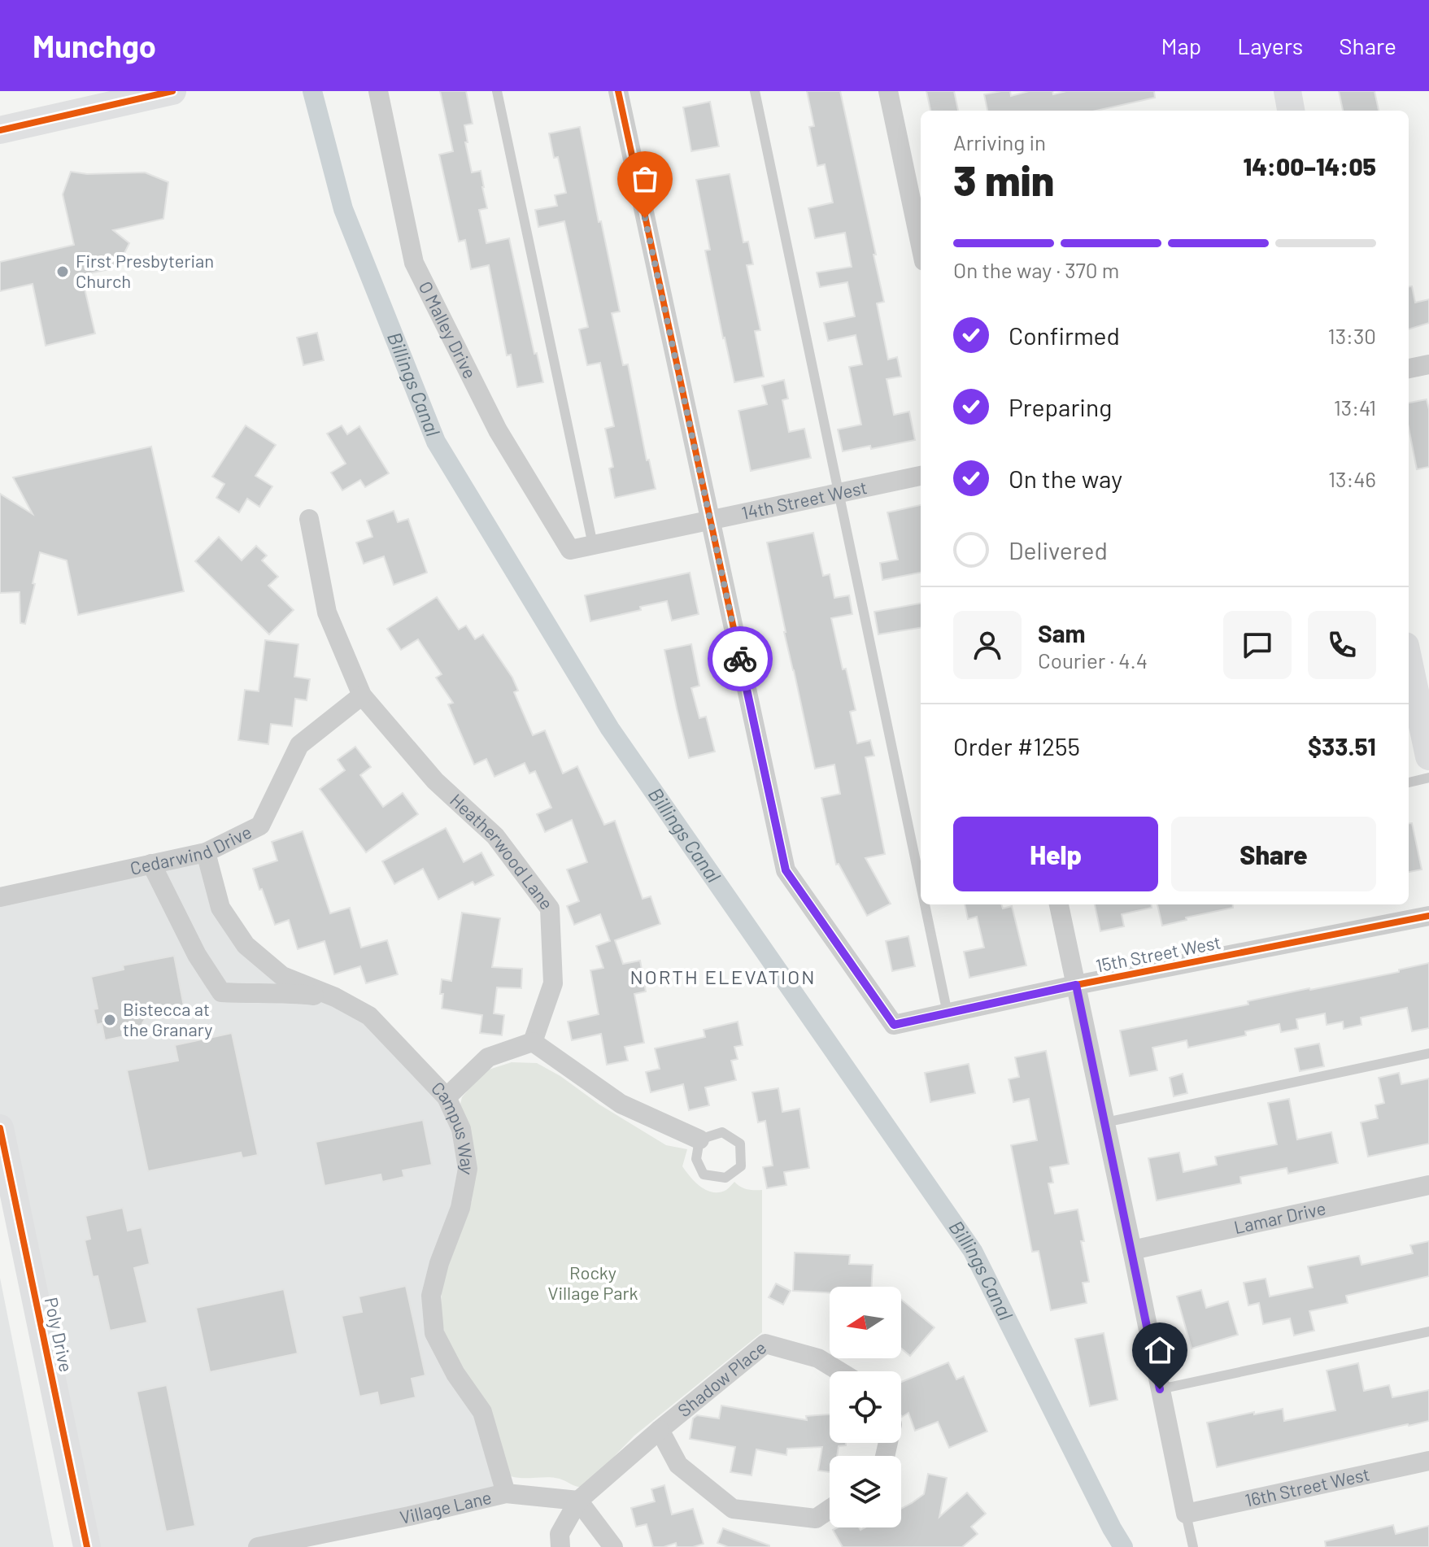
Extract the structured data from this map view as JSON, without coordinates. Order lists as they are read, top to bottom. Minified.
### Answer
{"streets":{"street":["O Malley Drive","14th Street West","Cedarwind Drive","Heatherwood Lane","15th Street West","Campus Way","Lamar Drive","Poly Drive","Shadow Place","16th Street West","Village Lane"]},"crossings":[["O Malley Drive","14th Street West"],["14th Street West","15th Street West"],["Cedarwind Drive","Heatherwood Lane"],["Cedarwind Drive","Campus Way"],["Campus Way","Village Lane"],["Shadow Place","Village Lane"]],"districts":["NORTH ELEVATION"],"water":["Billings Canal"],"parks":["Rocky Village Park"],"places":["First Presbyterian Church","Bistecca at the Granary"],"north":"left","page":{"header":"Munchgo","nav":["Map","Layers","Share"],"heading":["3 min","Arriving in","14:00–14:05"],"panel":["Sam","Courier · 4.4","Order #1255","$33.51"],"bar":"On the way · 370 m","list":[["Confirmed","13:30"],["Preparing","13:41"],["On the way","13:46"],"Delivered"],"buttons":["Help","Share"]}}
